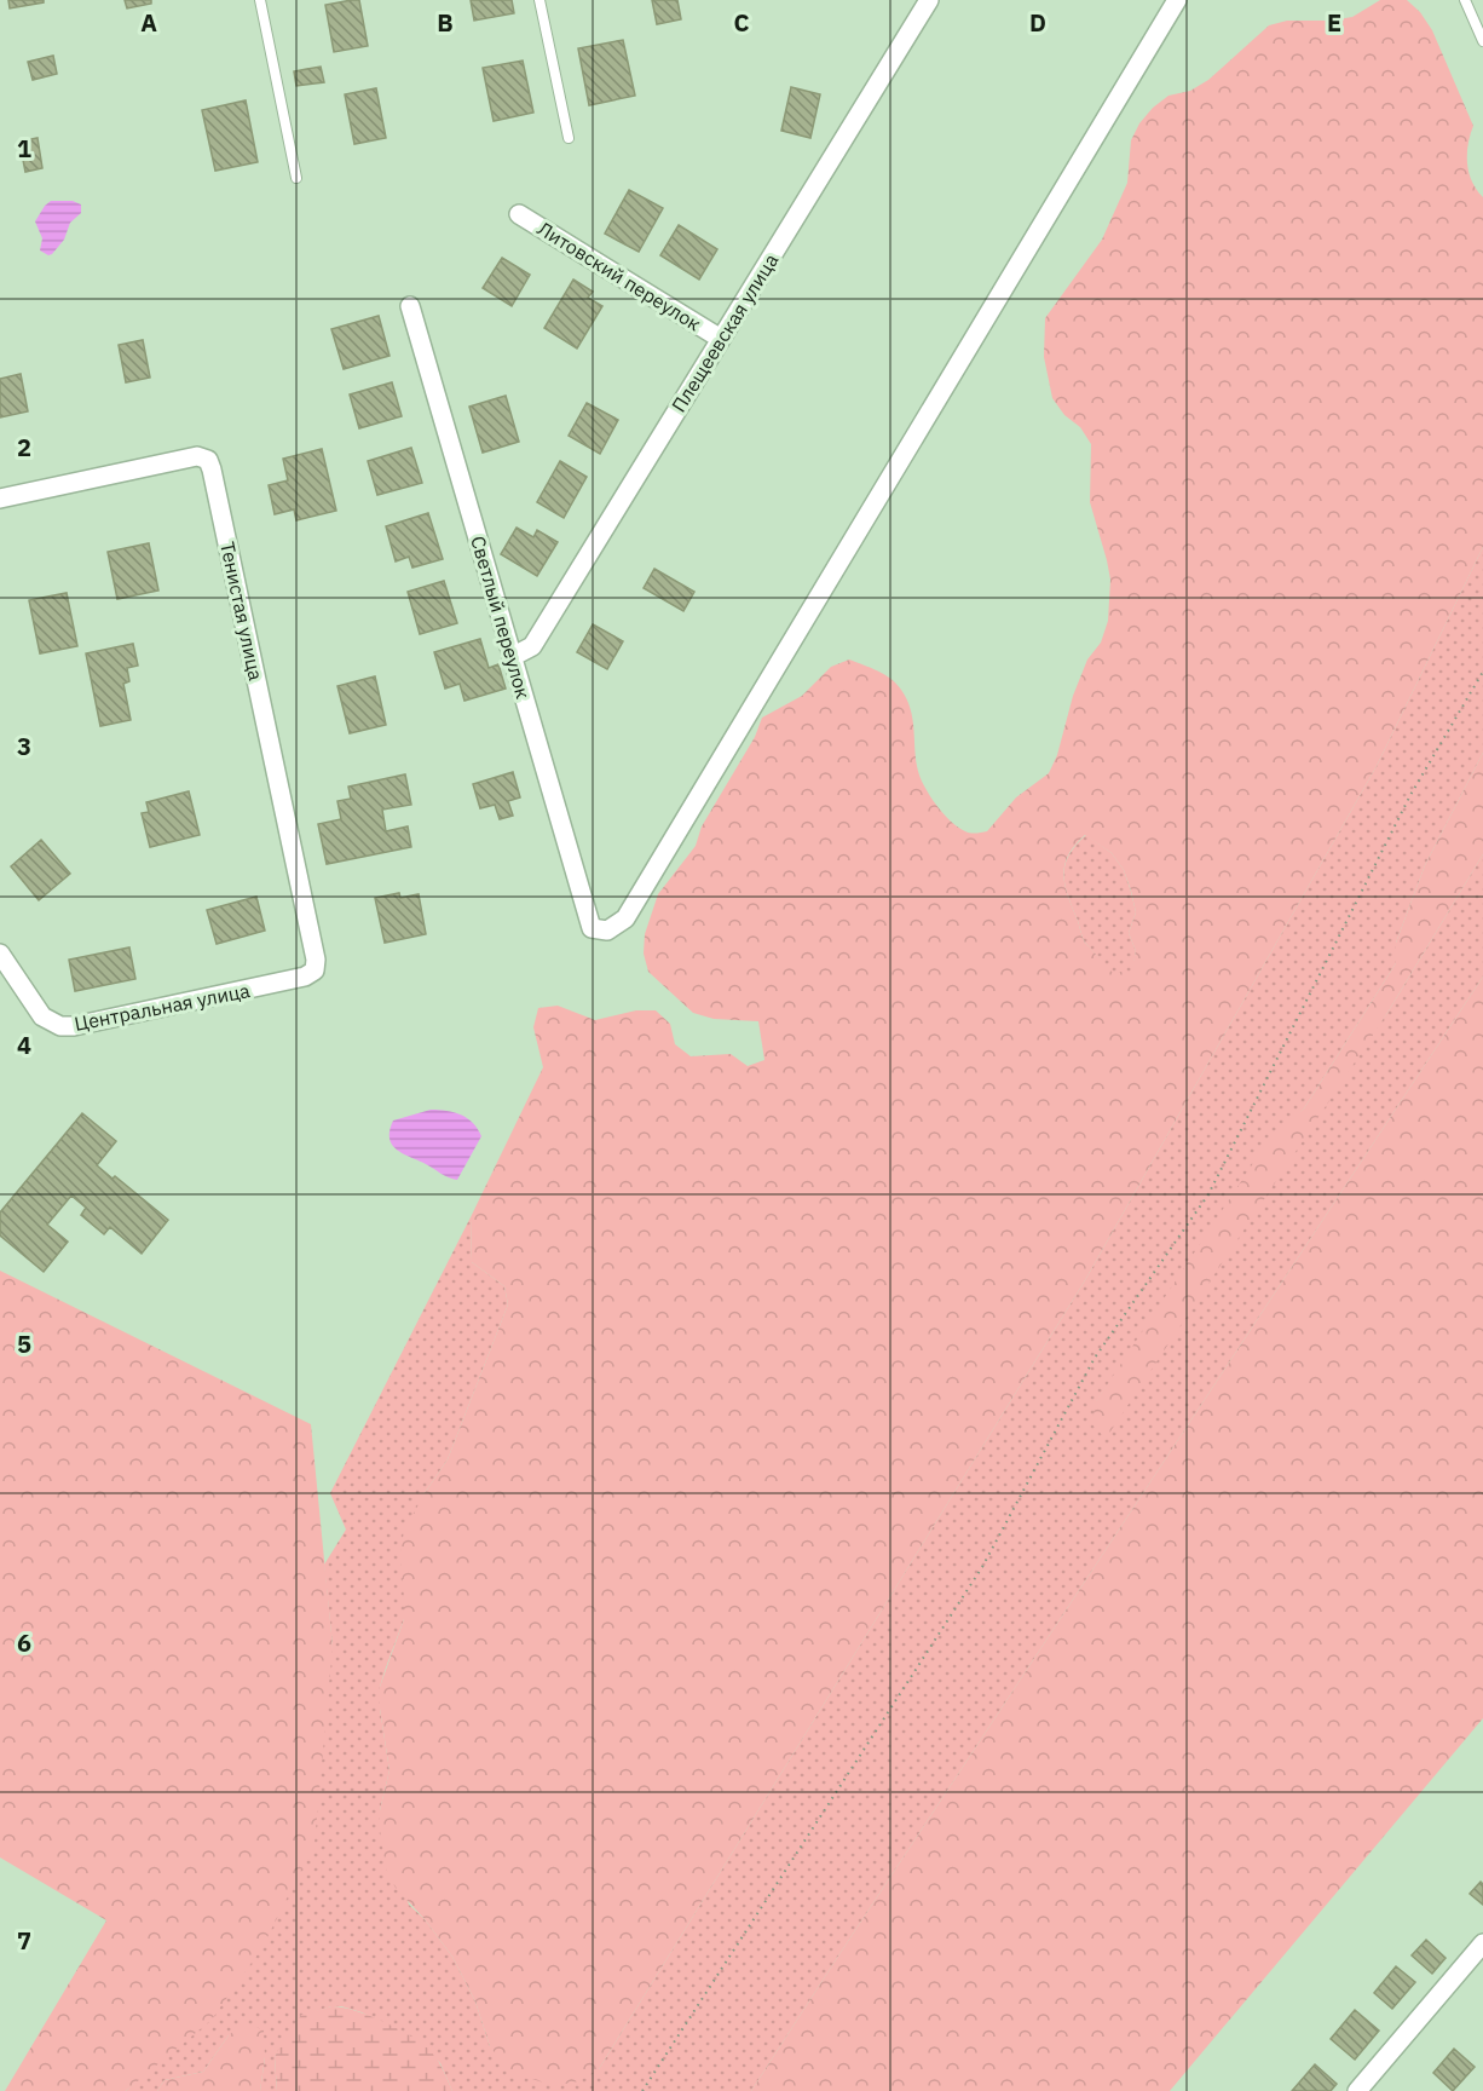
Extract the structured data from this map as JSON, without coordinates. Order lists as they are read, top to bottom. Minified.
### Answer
{"streets":{"street":["Литовский переулок","Плещеевская улица","Тенистая улица","Светлый переулок","Центральная улица"]},"crossings":[["Литовский переулок","Плещеевская улица"],["Плещеевская улица","Светлый переулок"],["Тенистая улица","Центральная улица"]],"grid":{"columns":["A","B","C","D","E"],"rows":["1","2","3","4","5","6","7"]}}
